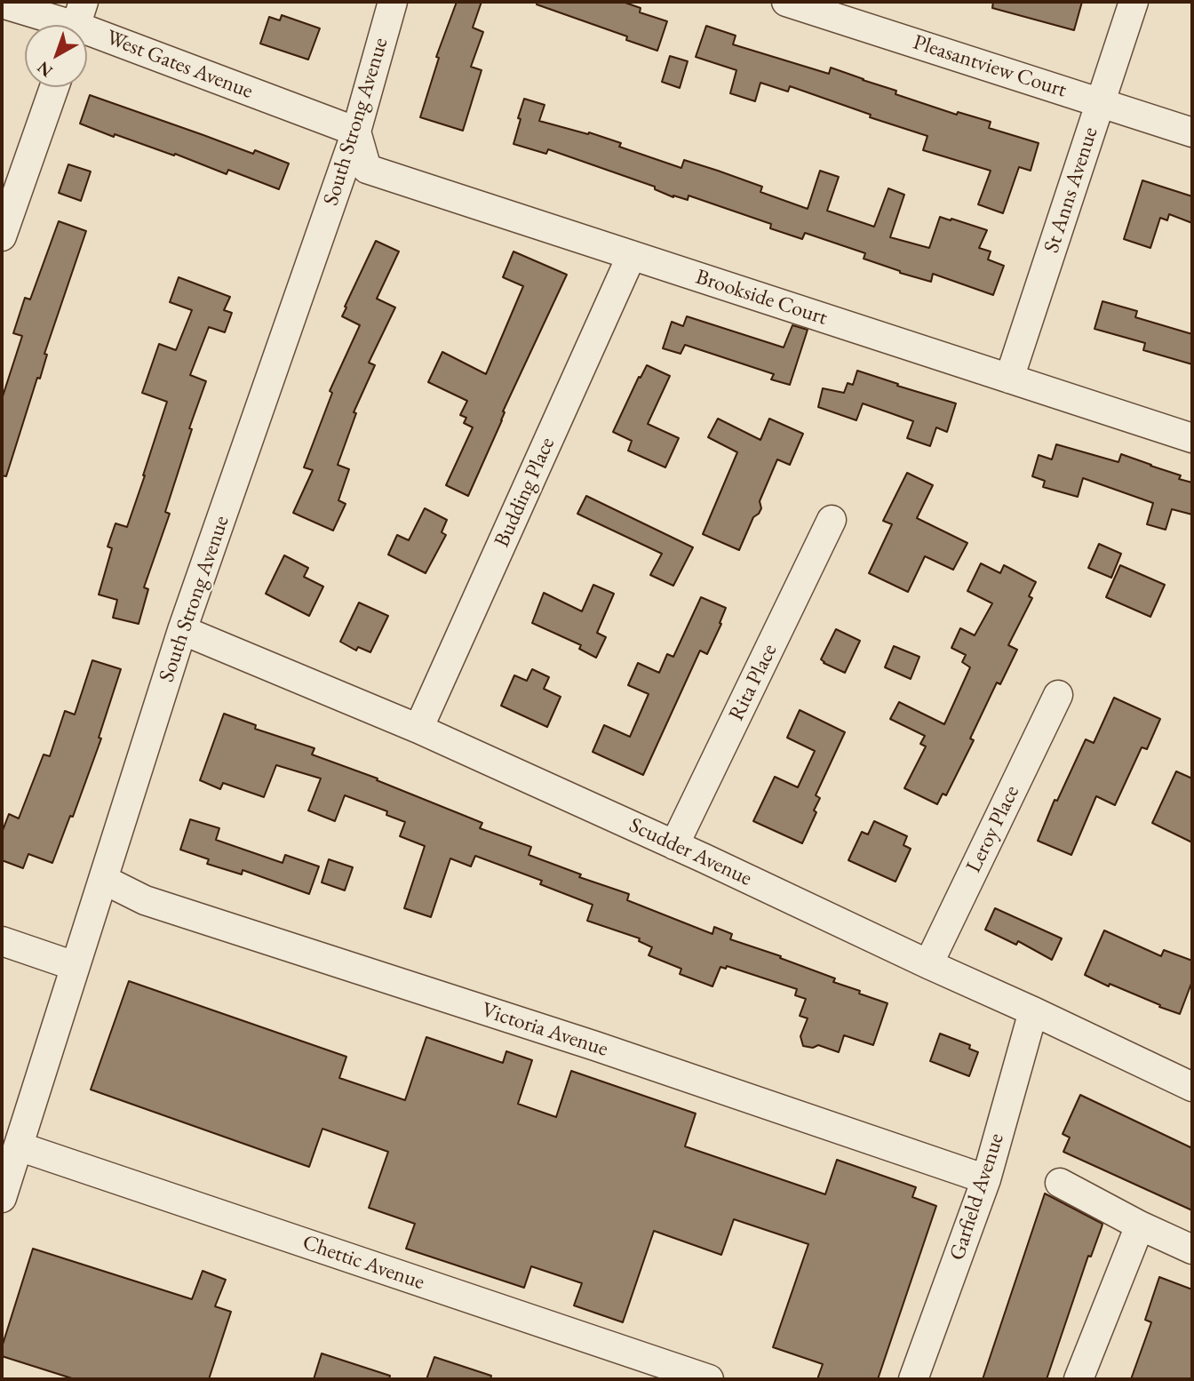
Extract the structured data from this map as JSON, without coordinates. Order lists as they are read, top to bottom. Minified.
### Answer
{"streets":{"street":["West Gates Avenue","Pleasantview Court","South Strong Avenue","St Anns Avenue","Brookside Court","Budding Place","Rita Place","Leroy Place","Scudder Avenue","Victoria Avenue","Garfield Avenue","Chettic Avenue"]},"crossings":[["West Gates Avenue","South Strong Avenue"],["West Gates Avenue","Brookside Court"],["Pleasantview Court","St Anns Avenue"],["South Strong Avenue","Brookside Court"],["South Strong Avenue","Scudder Avenue"],["South Strong Avenue","Victoria Avenue"],["South Strong Avenue","Chettic Avenue"],["St Anns Avenue","Brookside Court"],["Brookside Court","Budding Place"],["Budding Place","Scudder Avenue"],["Rita Place","Scudder Avenue"],["Leroy Place","Scudder Avenue"],["Scudder Avenue","Garfield Avenue"],["Victoria Avenue","Garfield Avenue"]],"north":"bottom left"}
